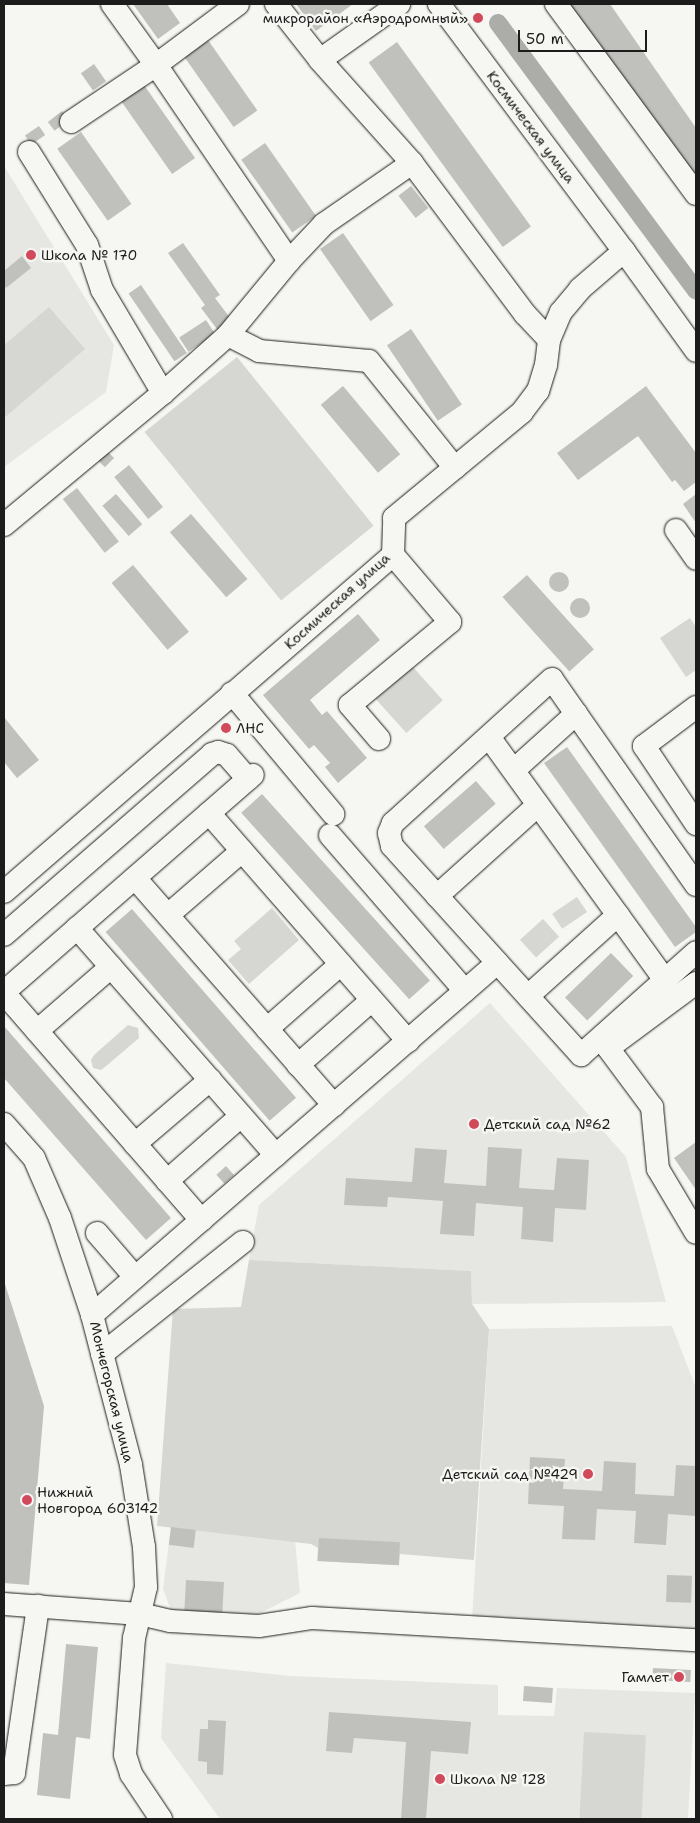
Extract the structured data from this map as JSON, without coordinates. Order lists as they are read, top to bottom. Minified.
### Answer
{"streets":{"street":["Космическая улица","Мончегорская улица"]},"places":["микрорайон «Аэродромный»","Школа № 170","ЛНС","Детский сад №62","Детский сад №429","Нижний Новгород 603142","Гамлет","Школа № 128"],"scale_bar":"50 m"}
